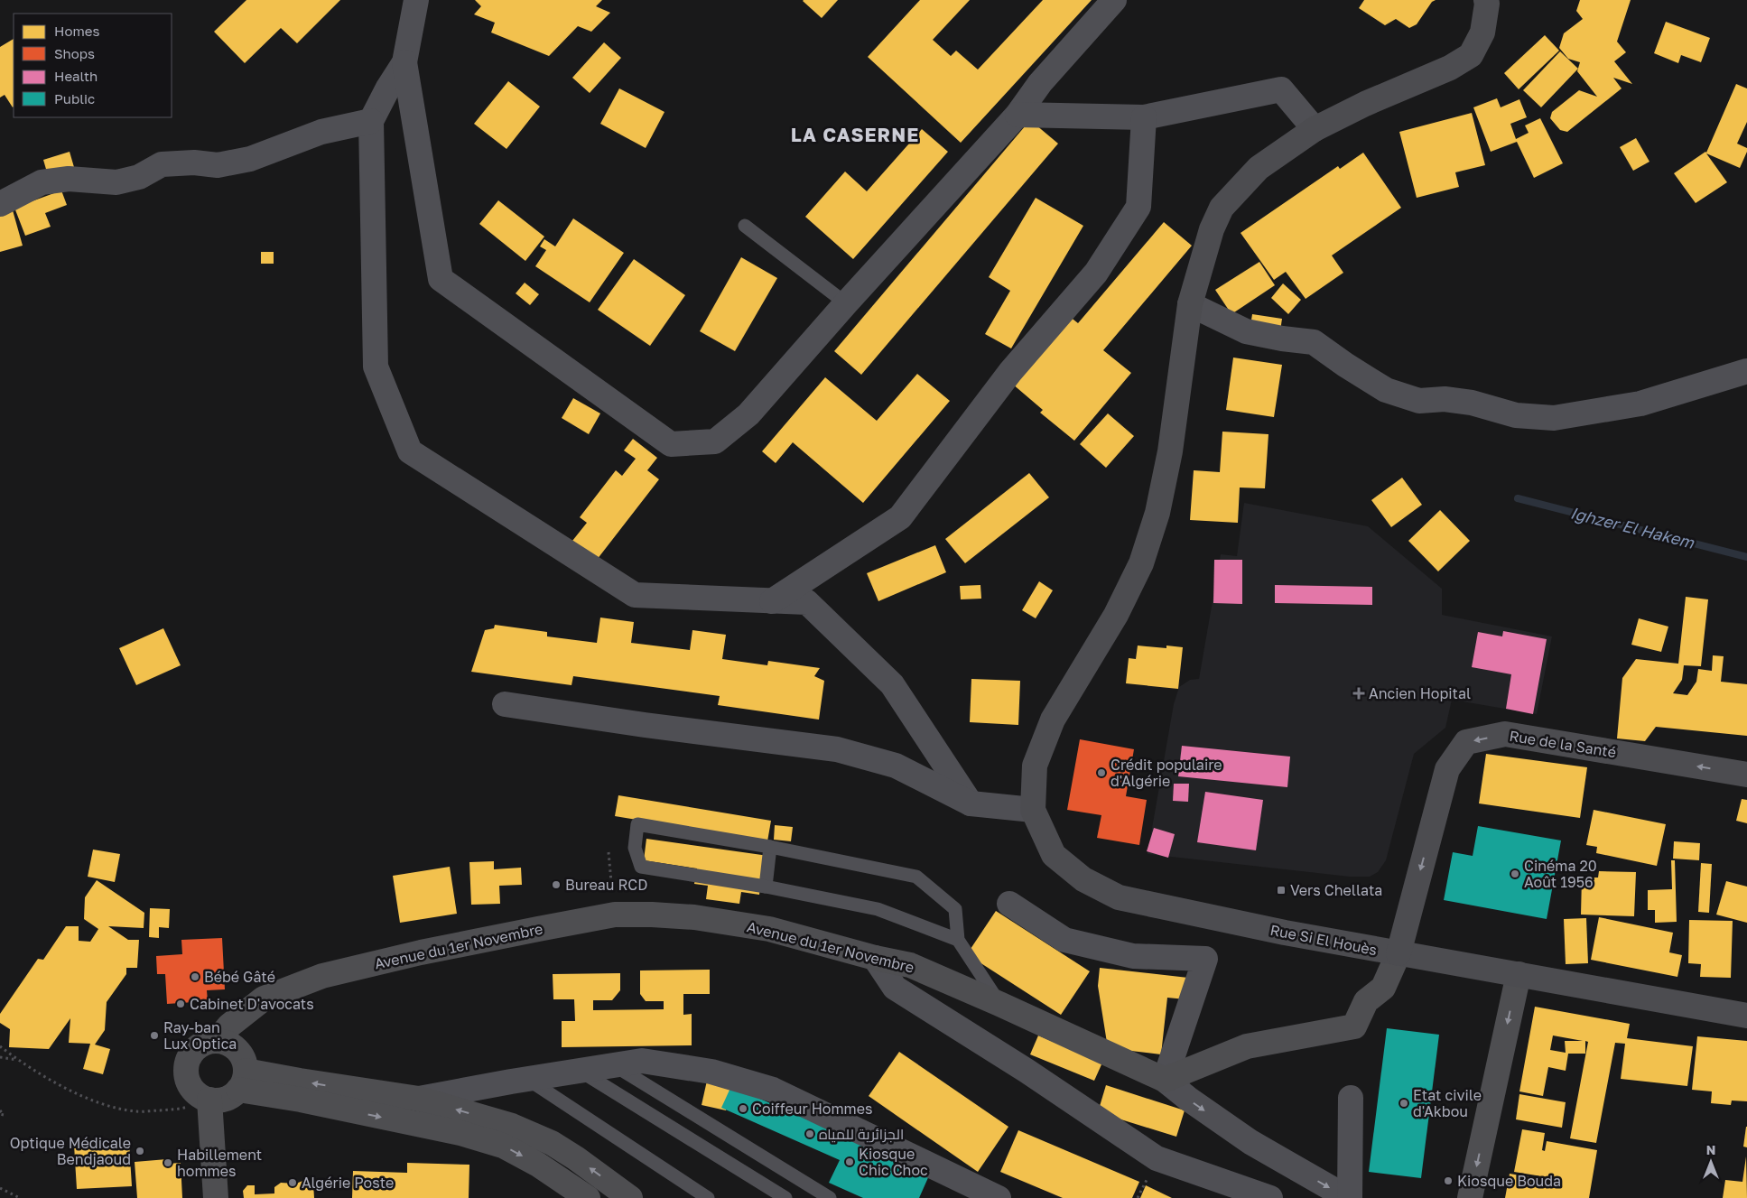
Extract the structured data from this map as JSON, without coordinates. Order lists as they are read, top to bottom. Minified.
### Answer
{"streets":{"main road":["Rue de la Santé","Rue Si El Houès"],"street":["Avenue du 1er Novembre"]},"crossings":[["Rue de la Santé","Rue Si El Houès"]],"districts":["LA CASERNE"],"water":["Ighzer El Hakem"],"places":{"health":["Ancien Hopital"],"other":["Crédit populaire d'Algérie","Cinéma 20 Août 1956","Bureau RCD","Bébé Gâté","Cabinet D'avocats","Ray-ban Lux Optica","Etat civile d'Akbou","Coiffeur Hommes","الجزائرية للمياه","Optique Médicale Bendjaoud","Kiosque Chic Choc","Habillement hommes","Kiosque Bouda","Algérie Poste"],"transit":["Vers Chellata"]},"legend":["Homes","Shops","Health","Public"],"north":"top"}
